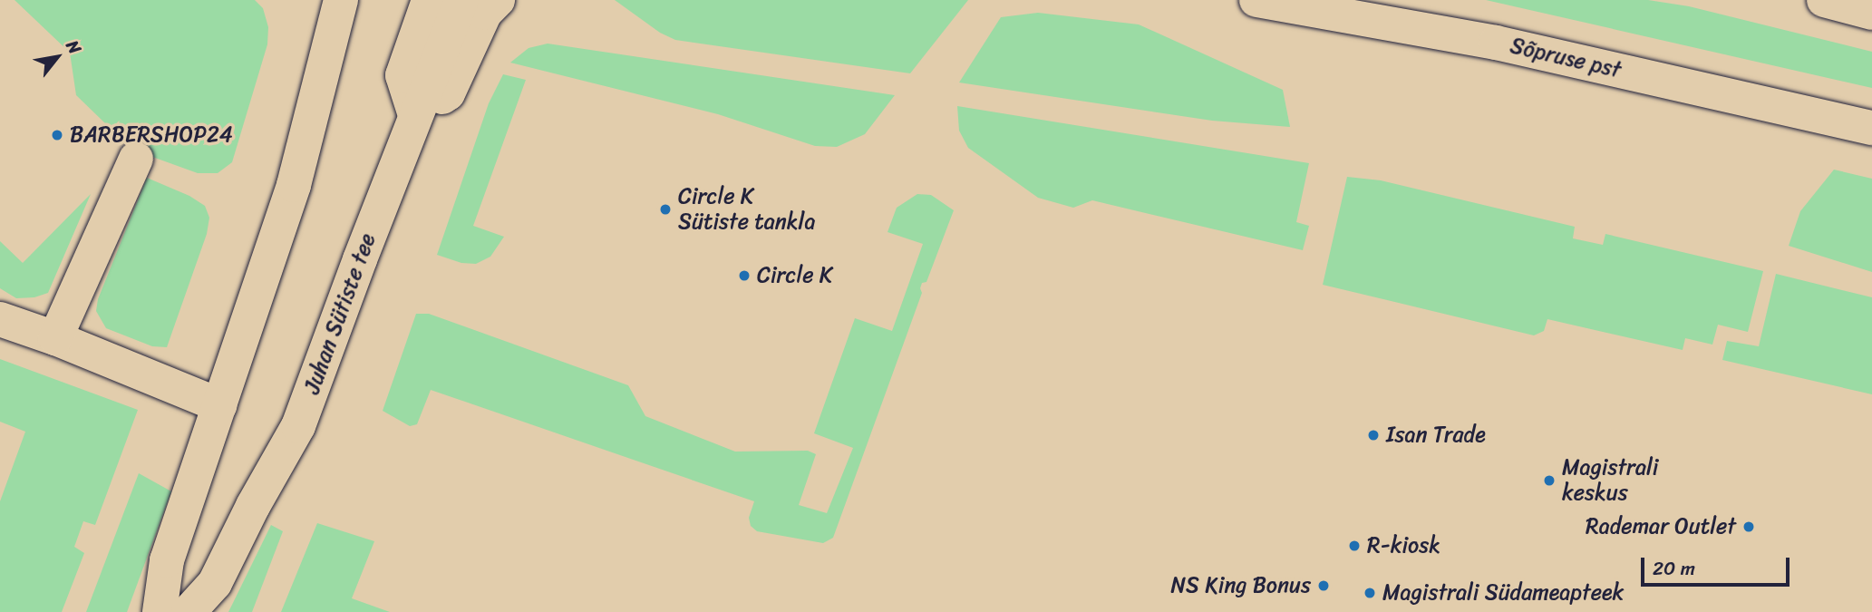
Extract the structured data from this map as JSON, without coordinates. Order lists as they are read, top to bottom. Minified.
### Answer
{"streets":{"street":["Sõpruse pst","Juhan Sütiste tee"]},"places":["BARBERSHOP24","Circle K Sütiste tankla","Circle K","Isan Trade","Magistrali keskus","Rademar Outlet","R-kiosk","NS King Bonus","Magistrali Südameapteek"],"scale_bar":"20 m","north":"top right"}
